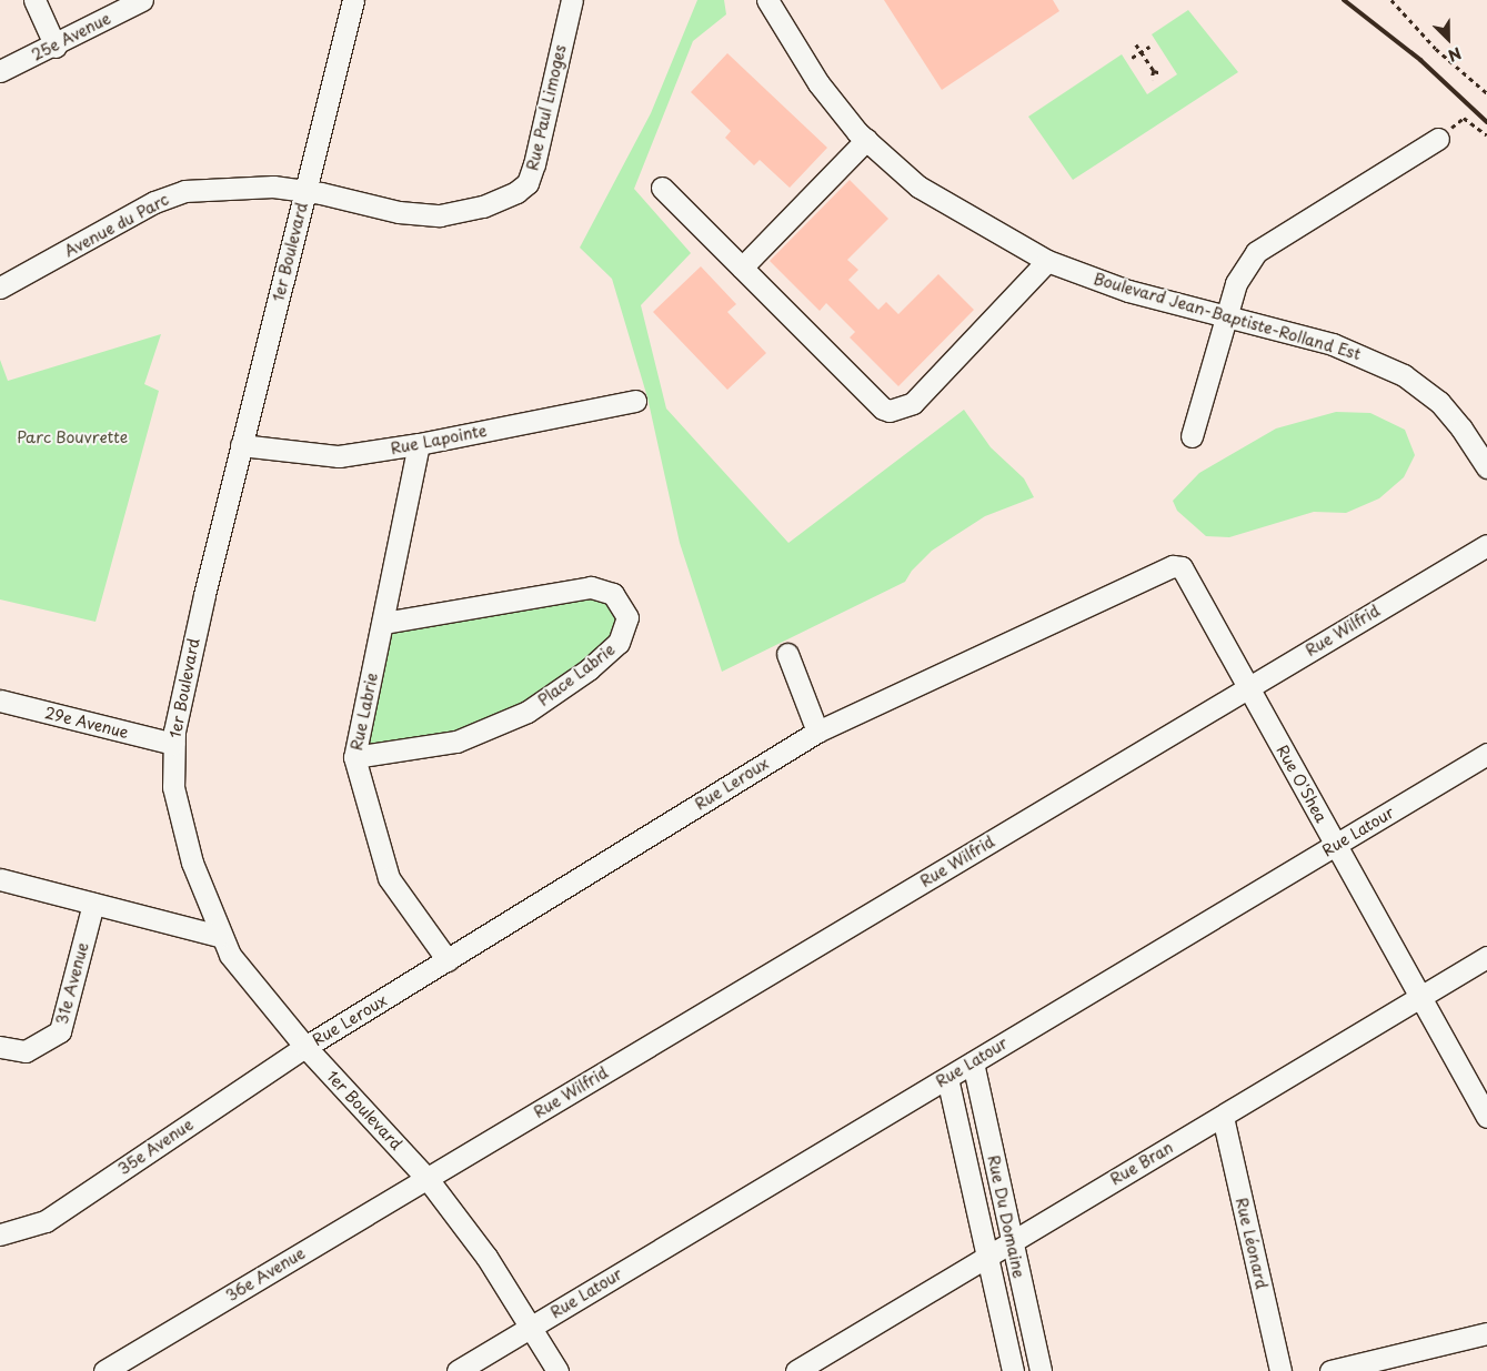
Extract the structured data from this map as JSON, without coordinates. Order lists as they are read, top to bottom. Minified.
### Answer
{"streets":{"street":["25e Avenue","Rue Paul Limoges","Avenue du Parc","1er Boulevard","Boulevard Jean-Baptiste-Rolland Est","Rue Lapointe","Rue Wilfrid","Place Labrie","Rue Labrie","29e Avenue","Rue Leroux","Rue O'Shea","Rue Latour","31e Avenue","35e Avenue","Rue Bran","Rue Du Domaine","Rue Léonard","36e Avenue"]},"crossings":[["Rue Paul Limoges","Avenue du Parc"],["Rue Paul Limoges","1er Boulevard"],["Avenue du Parc","1er Boulevard"],["1er Boulevard","Rue Lapointe"],["1er Boulevard","Rue Wilfrid"],["1er Boulevard","29e Avenue"],["1er Boulevard","Rue Leroux"],["1er Boulevard","Rue Latour"],["1er Boulevard","35e Avenue"],["1er Boulevard","36e Avenue"],["Rue Lapointe","Rue Labrie"],["Rue Wilfrid","Rue O'Shea"],["Rue Wilfrid","36e Avenue"],["Place Labrie","Rue Labrie"],["Rue Labrie","Rue Leroux"],["Rue Leroux","Rue O'Shea"],["Rue Leroux","35e Avenue"],["Rue O'Shea","Rue Latour"],["Rue O'Shea","Rue Bran"],["Rue Latour","Rue Du Domaine"],["Rue Bran","Rue Du Domaine"],["Rue Bran","Rue Léonard"]],"parks":["Parc Bouvrette"],"north":"bottom right"}
